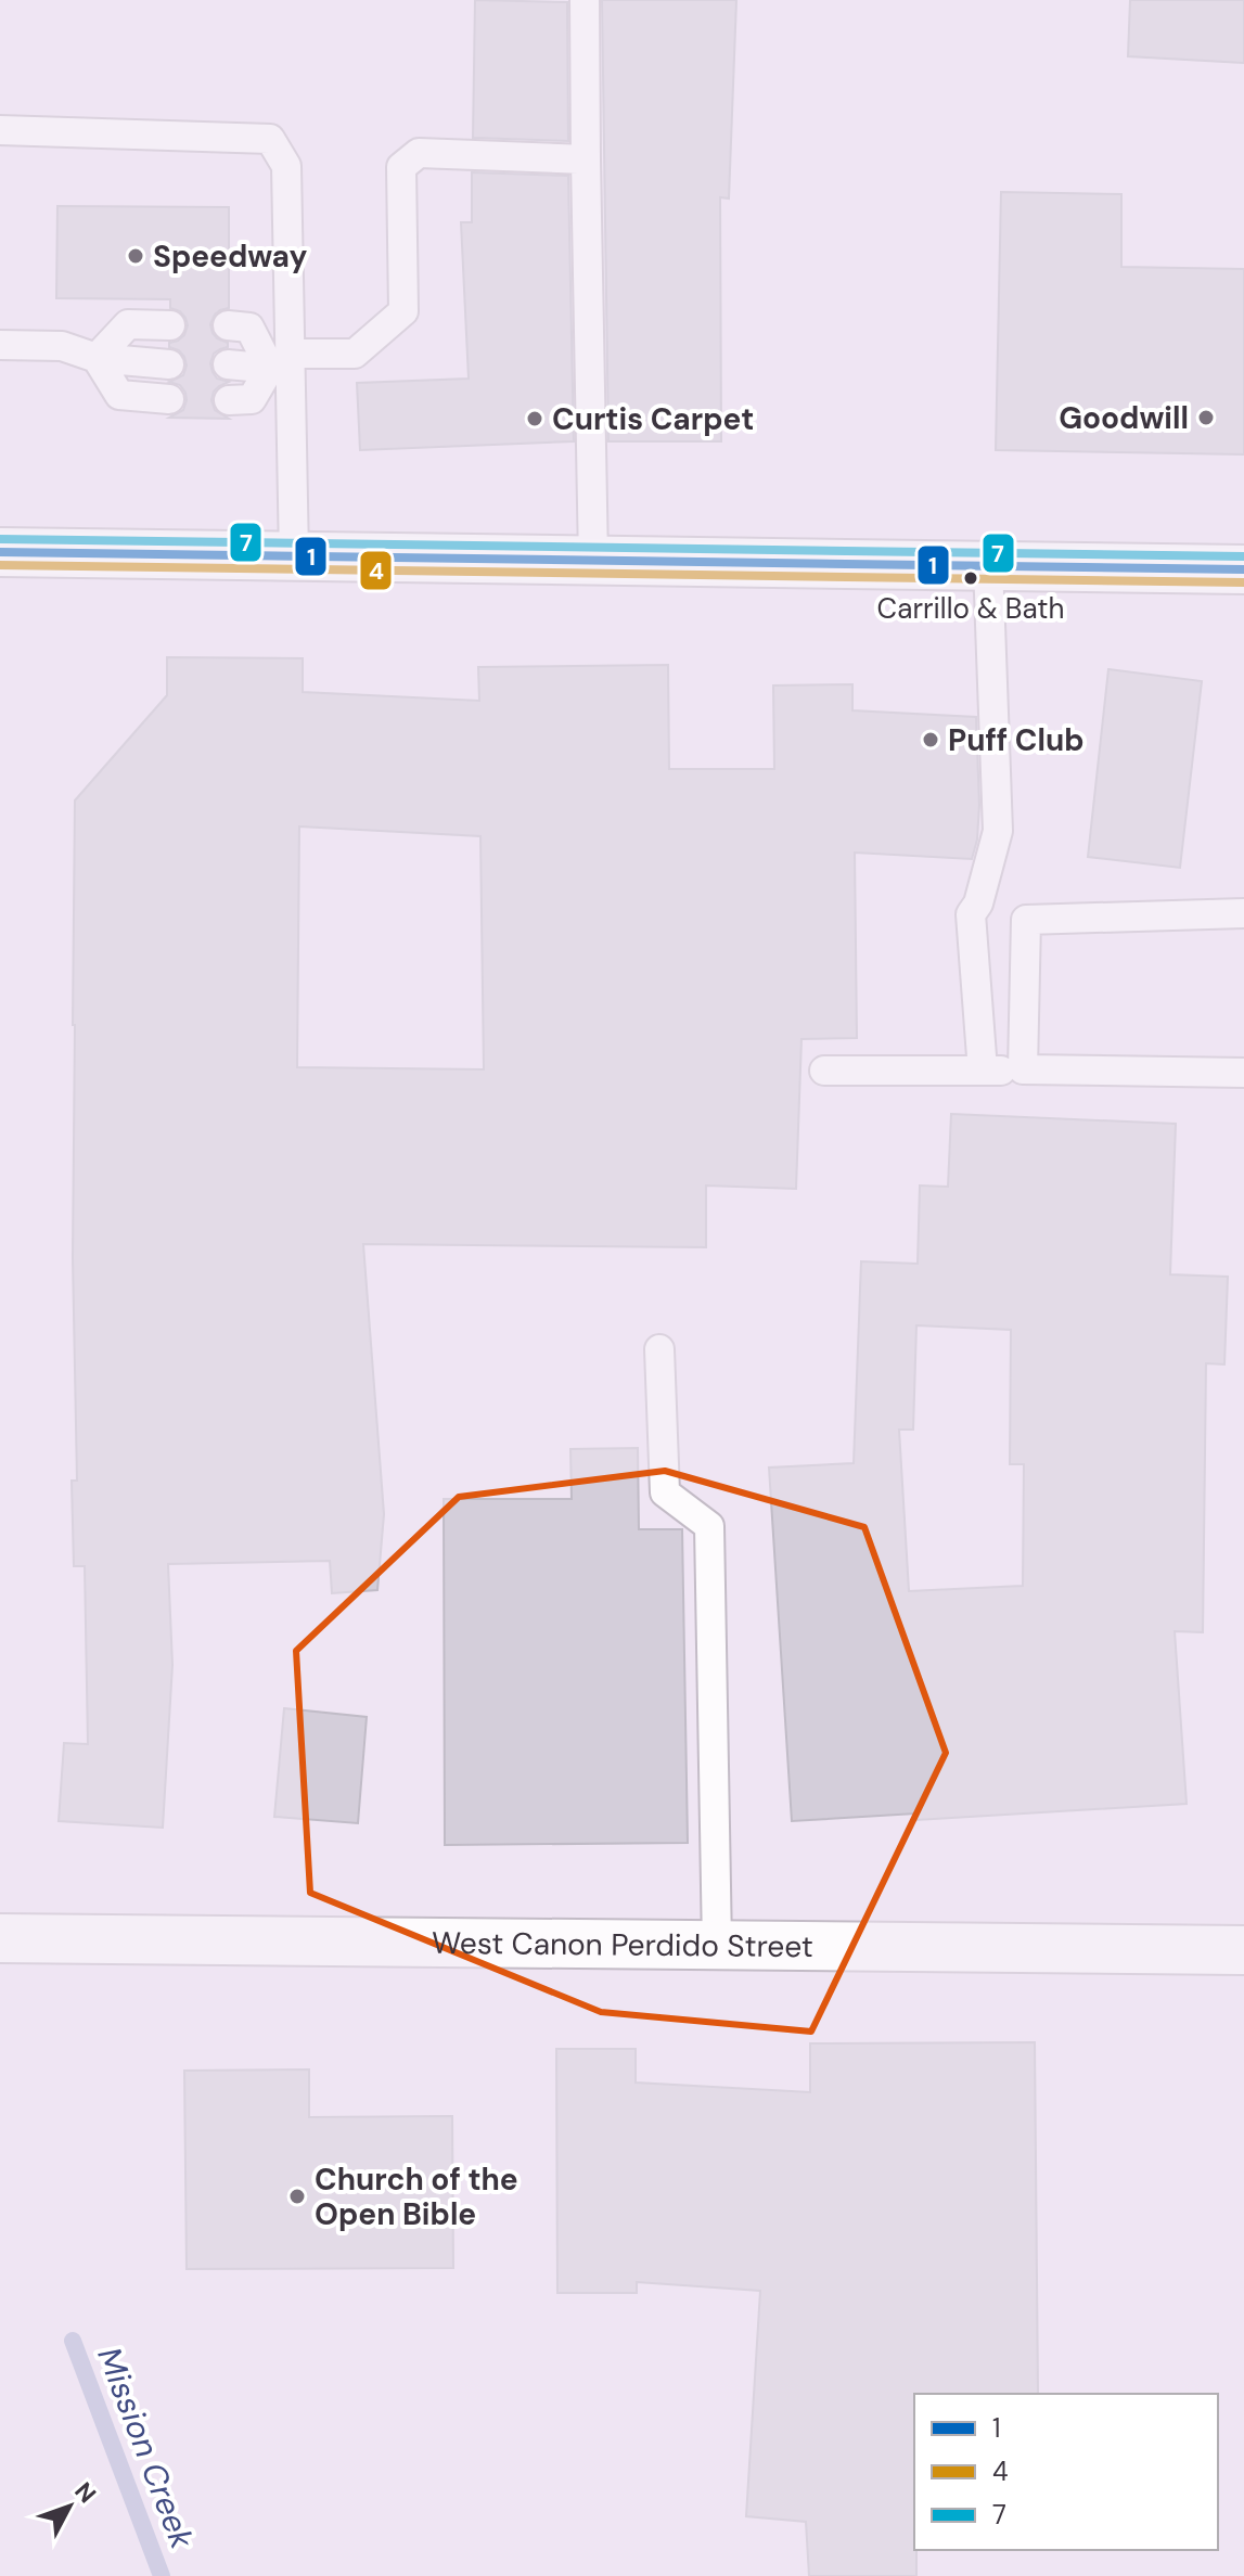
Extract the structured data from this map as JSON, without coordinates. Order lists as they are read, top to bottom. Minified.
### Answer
{"streets":{"main road":["West Canon Perdido Street"]},"water":["Mission Creek"],"places":["Speedway","Goodwill","Curtis Carpet","Carrillo & Bath","Puff Club","Church of the Open Bible"],"lines":["transit line 7","transit line 1","transit line 4"],"legend":["1","4","7"],"north":"top right"}
